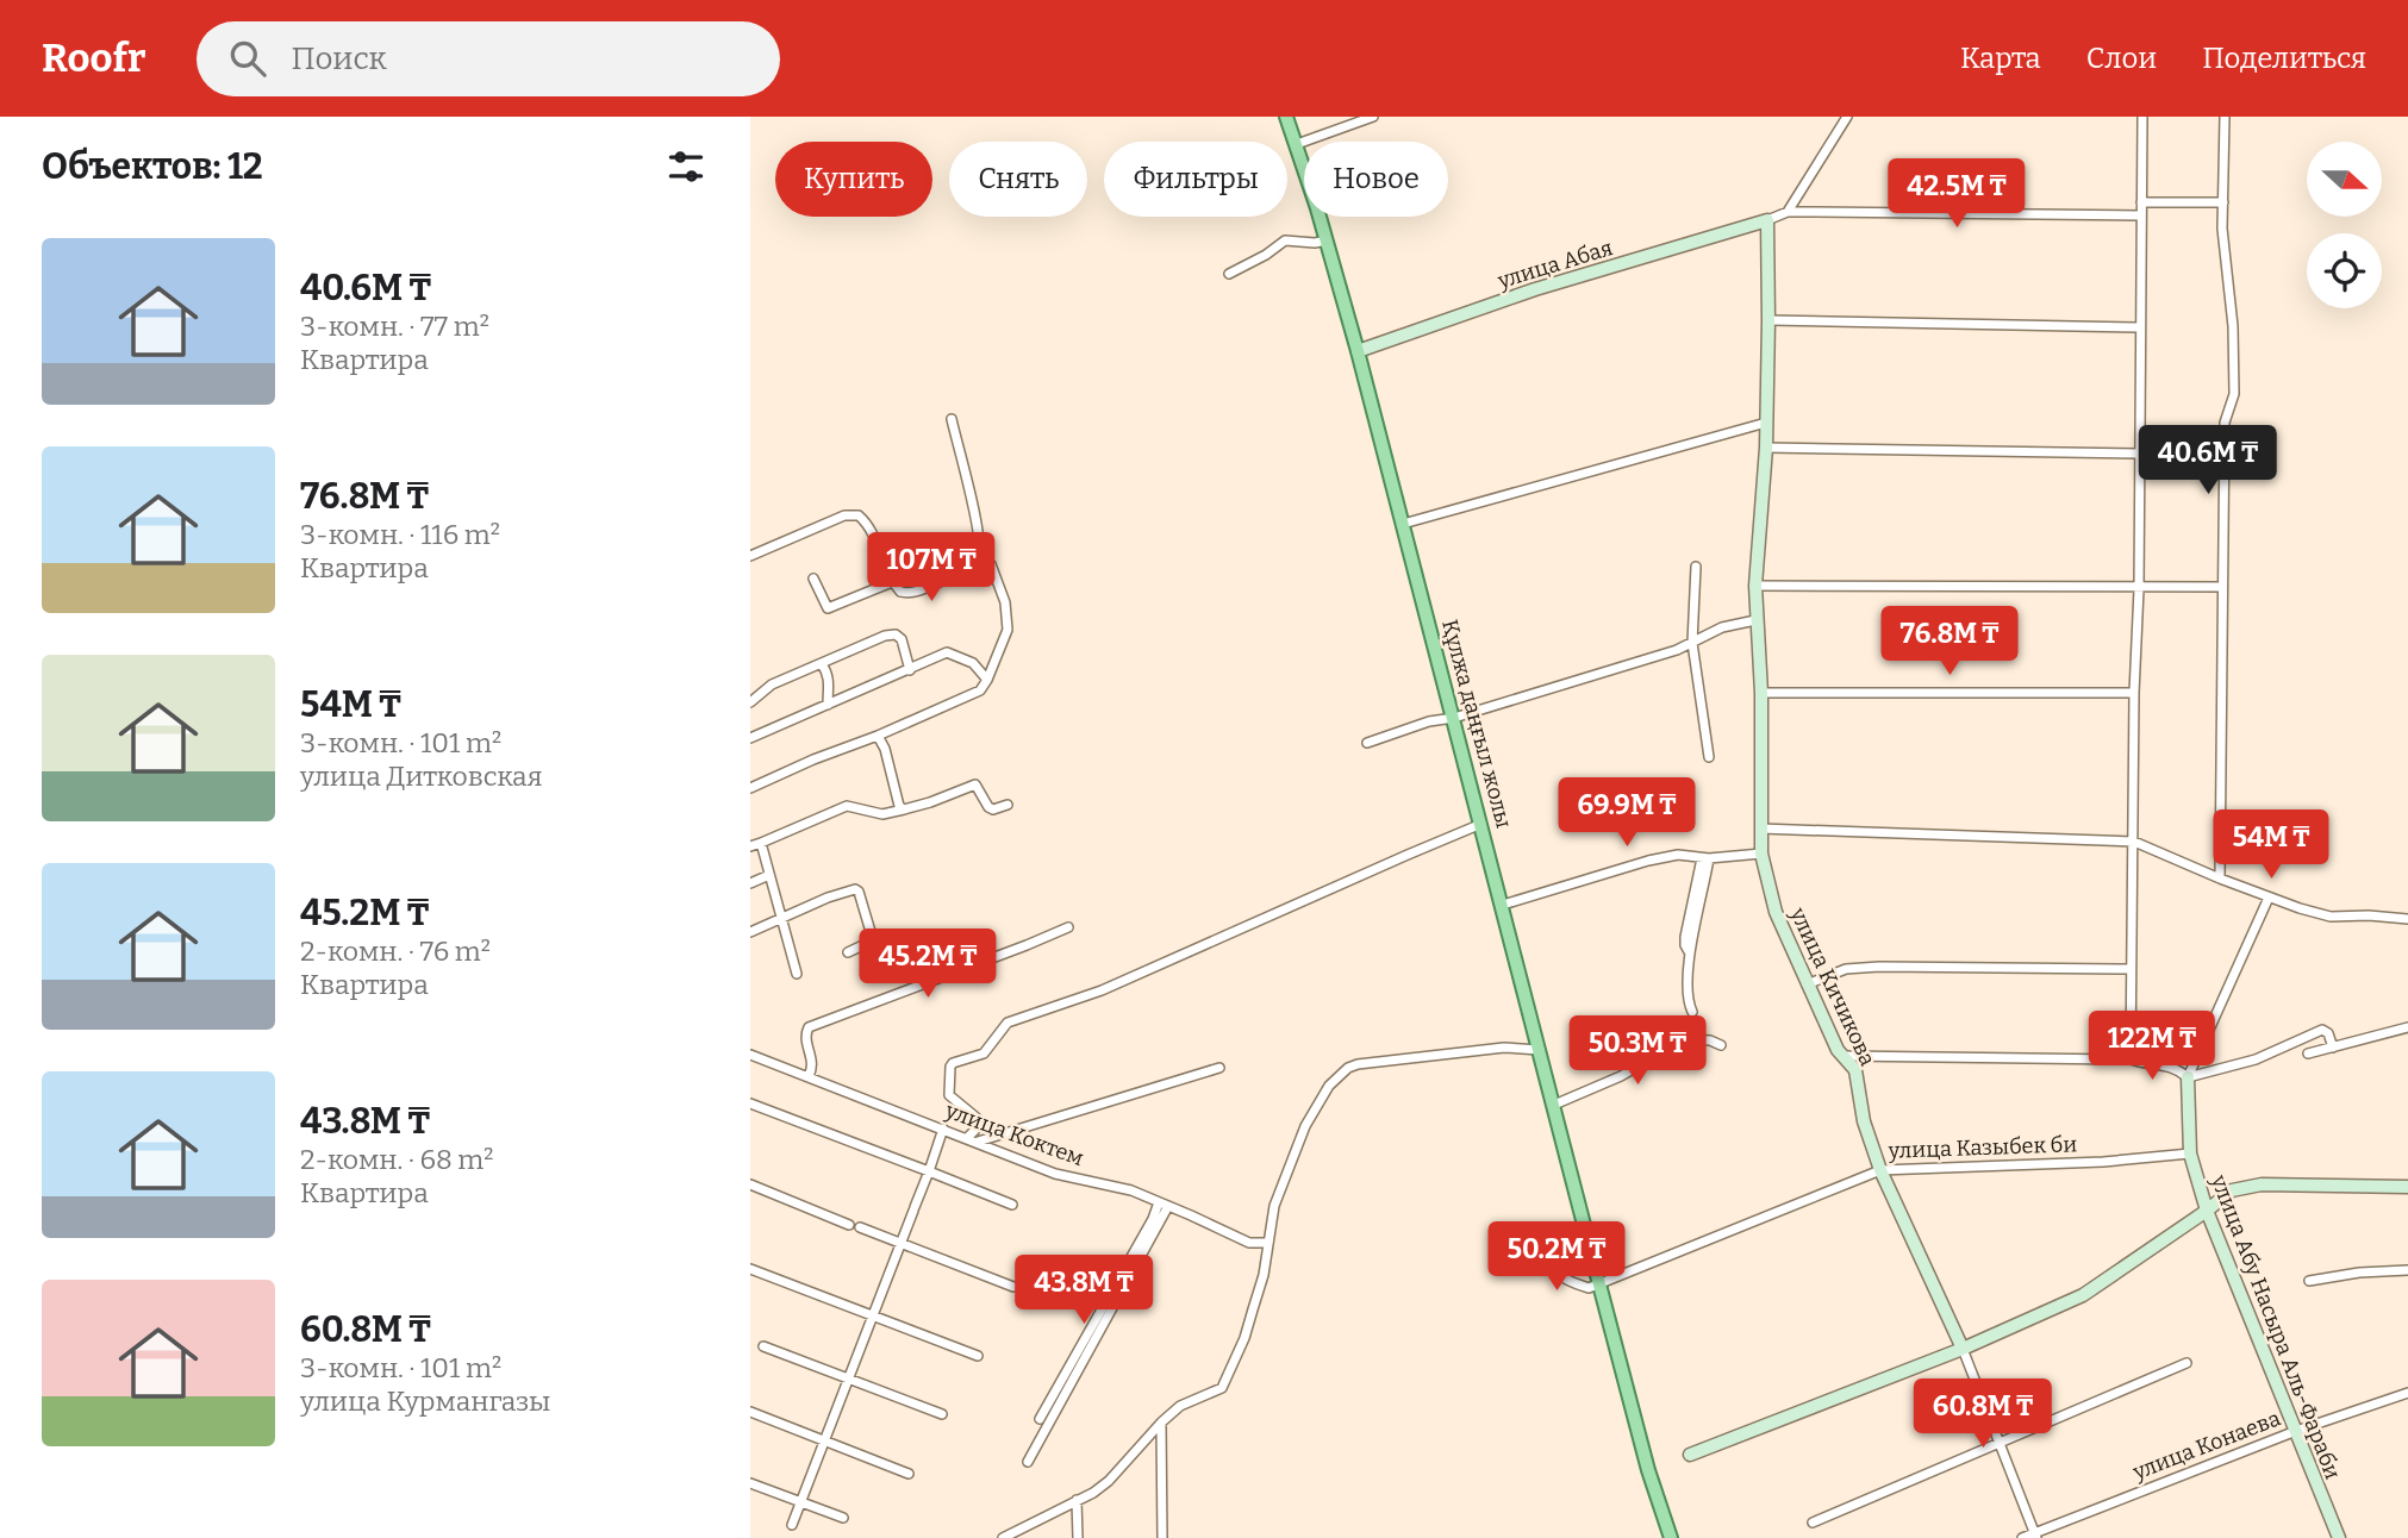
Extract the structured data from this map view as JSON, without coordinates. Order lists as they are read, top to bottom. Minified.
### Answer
{"streets":{"main road":["Құлжа даңғыл жолы"],"street":["улица Абая","улица Кичикова","улица Коктем","улица Казыбек би","улица Абу Насыра Аль-Фараби","улица Конаева"]},"crossings":[["улица Абая","Құлжа даңғыл жолы"],["улица Абая","улица Кичикова"],["Құлжа даңғыл жолы","улица Казыбек би"],["улица Кичикова","улица Казыбек би"],["улица Кичикова","улица Конаева"],["улица Казыбек би","улица Абу Насыра Аль-Фараби"],["улица Абу Насыра Аль-Фараби","улица Конаева"]],"north":"right","page":{"header":"Roofr","search":"Поиск","nav":["Карта","Слои","Поделиться"],"heading":"Объектов: 12","chip":["Купить","Снять","Фильтры","Новое"],"price":["42.5M ₸","40.6M ₸","107M ₸","76.8M ₸","69.9M ₸","54M ₸","45.2M ₸","122M ₸","50.3M ₸","50.2M ₸","43.8M ₸","60.8M ₸"],"list":[{"name":"40.6M ₸","note":"3-комн. · 77 m² · Квартира"},{"name":"76.8M ₸","note":"3-комн. · 116 m² · Квартира"},{"name":"54M ₸","note":"3-комн. · 101 m² · улица Дитковская"},{"name":"45.2M ₸","note":"2-комн. · 76 m² · Квартира"},{"name":"43.8M ₸","note":"2-комн. · 68 m² · Квартира"},{"name":"60.8M ₸","note":"3-комн. · 101 m² · улица Курмангазы"}]}}
